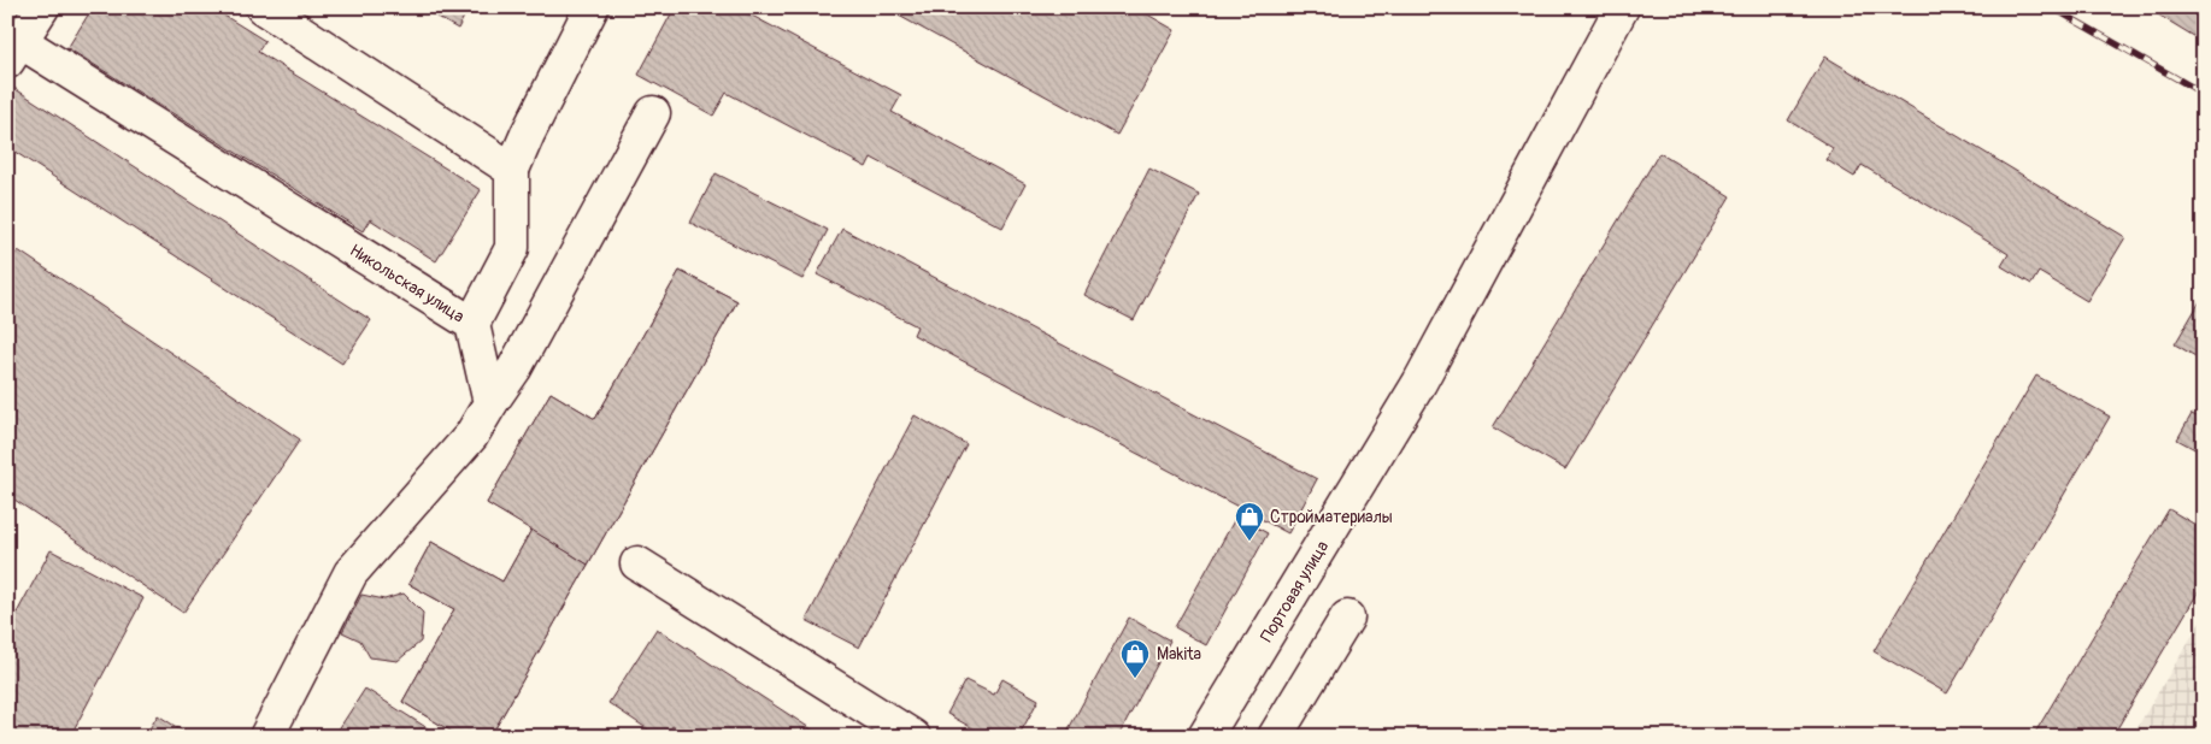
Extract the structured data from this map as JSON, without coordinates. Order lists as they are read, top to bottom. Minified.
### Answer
{"streets":{"street":["Никольская улица","Портовая улица"]},"places":{"shop":["Стройматериалы","Makita"]}}
